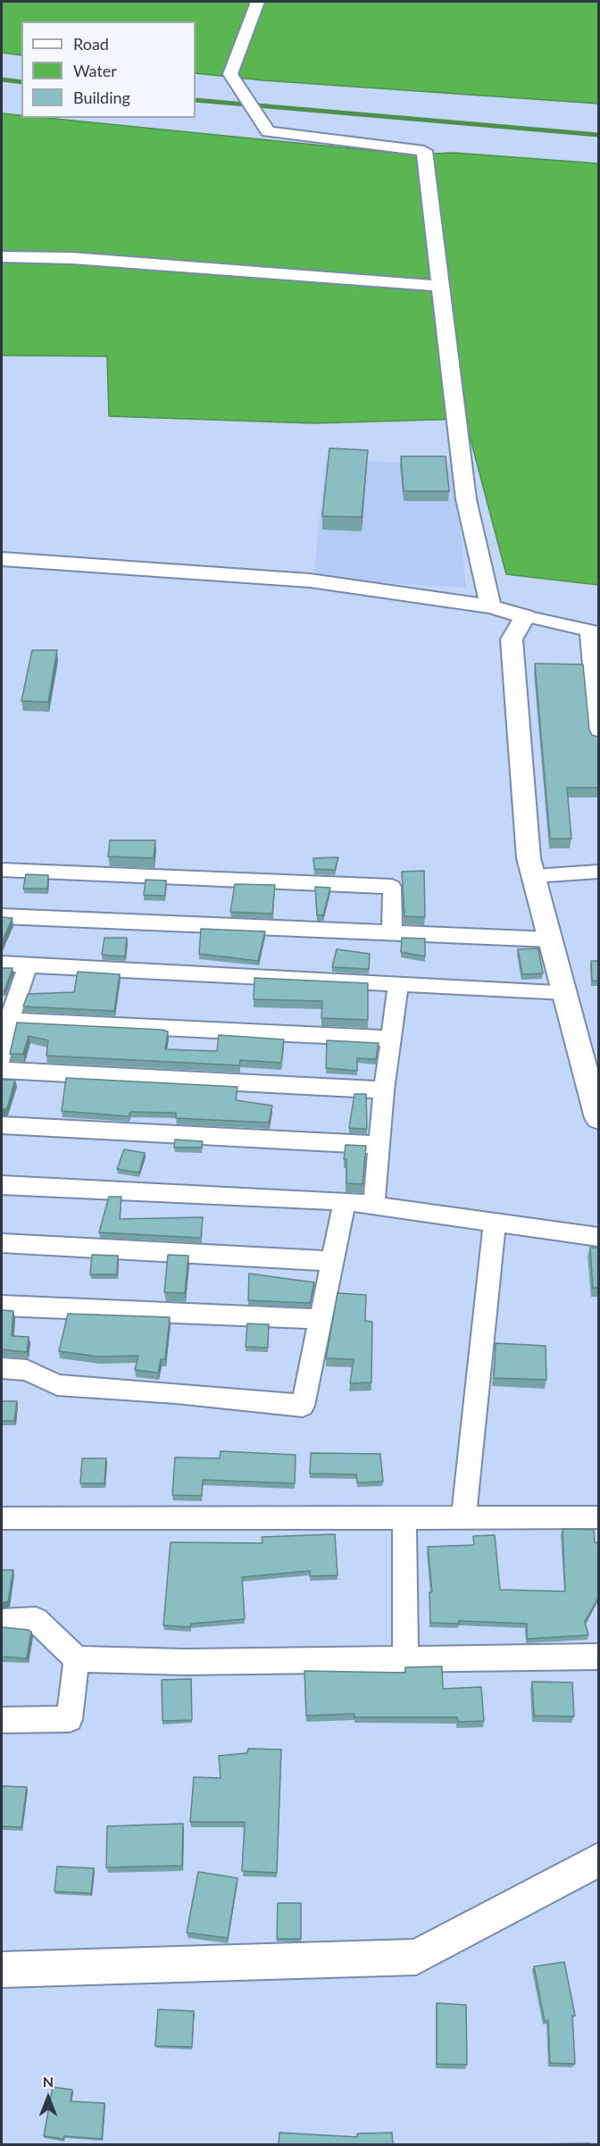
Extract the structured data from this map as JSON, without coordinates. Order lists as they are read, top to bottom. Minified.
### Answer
{"legend":["Road","Water","Building"],"north":"top"}
